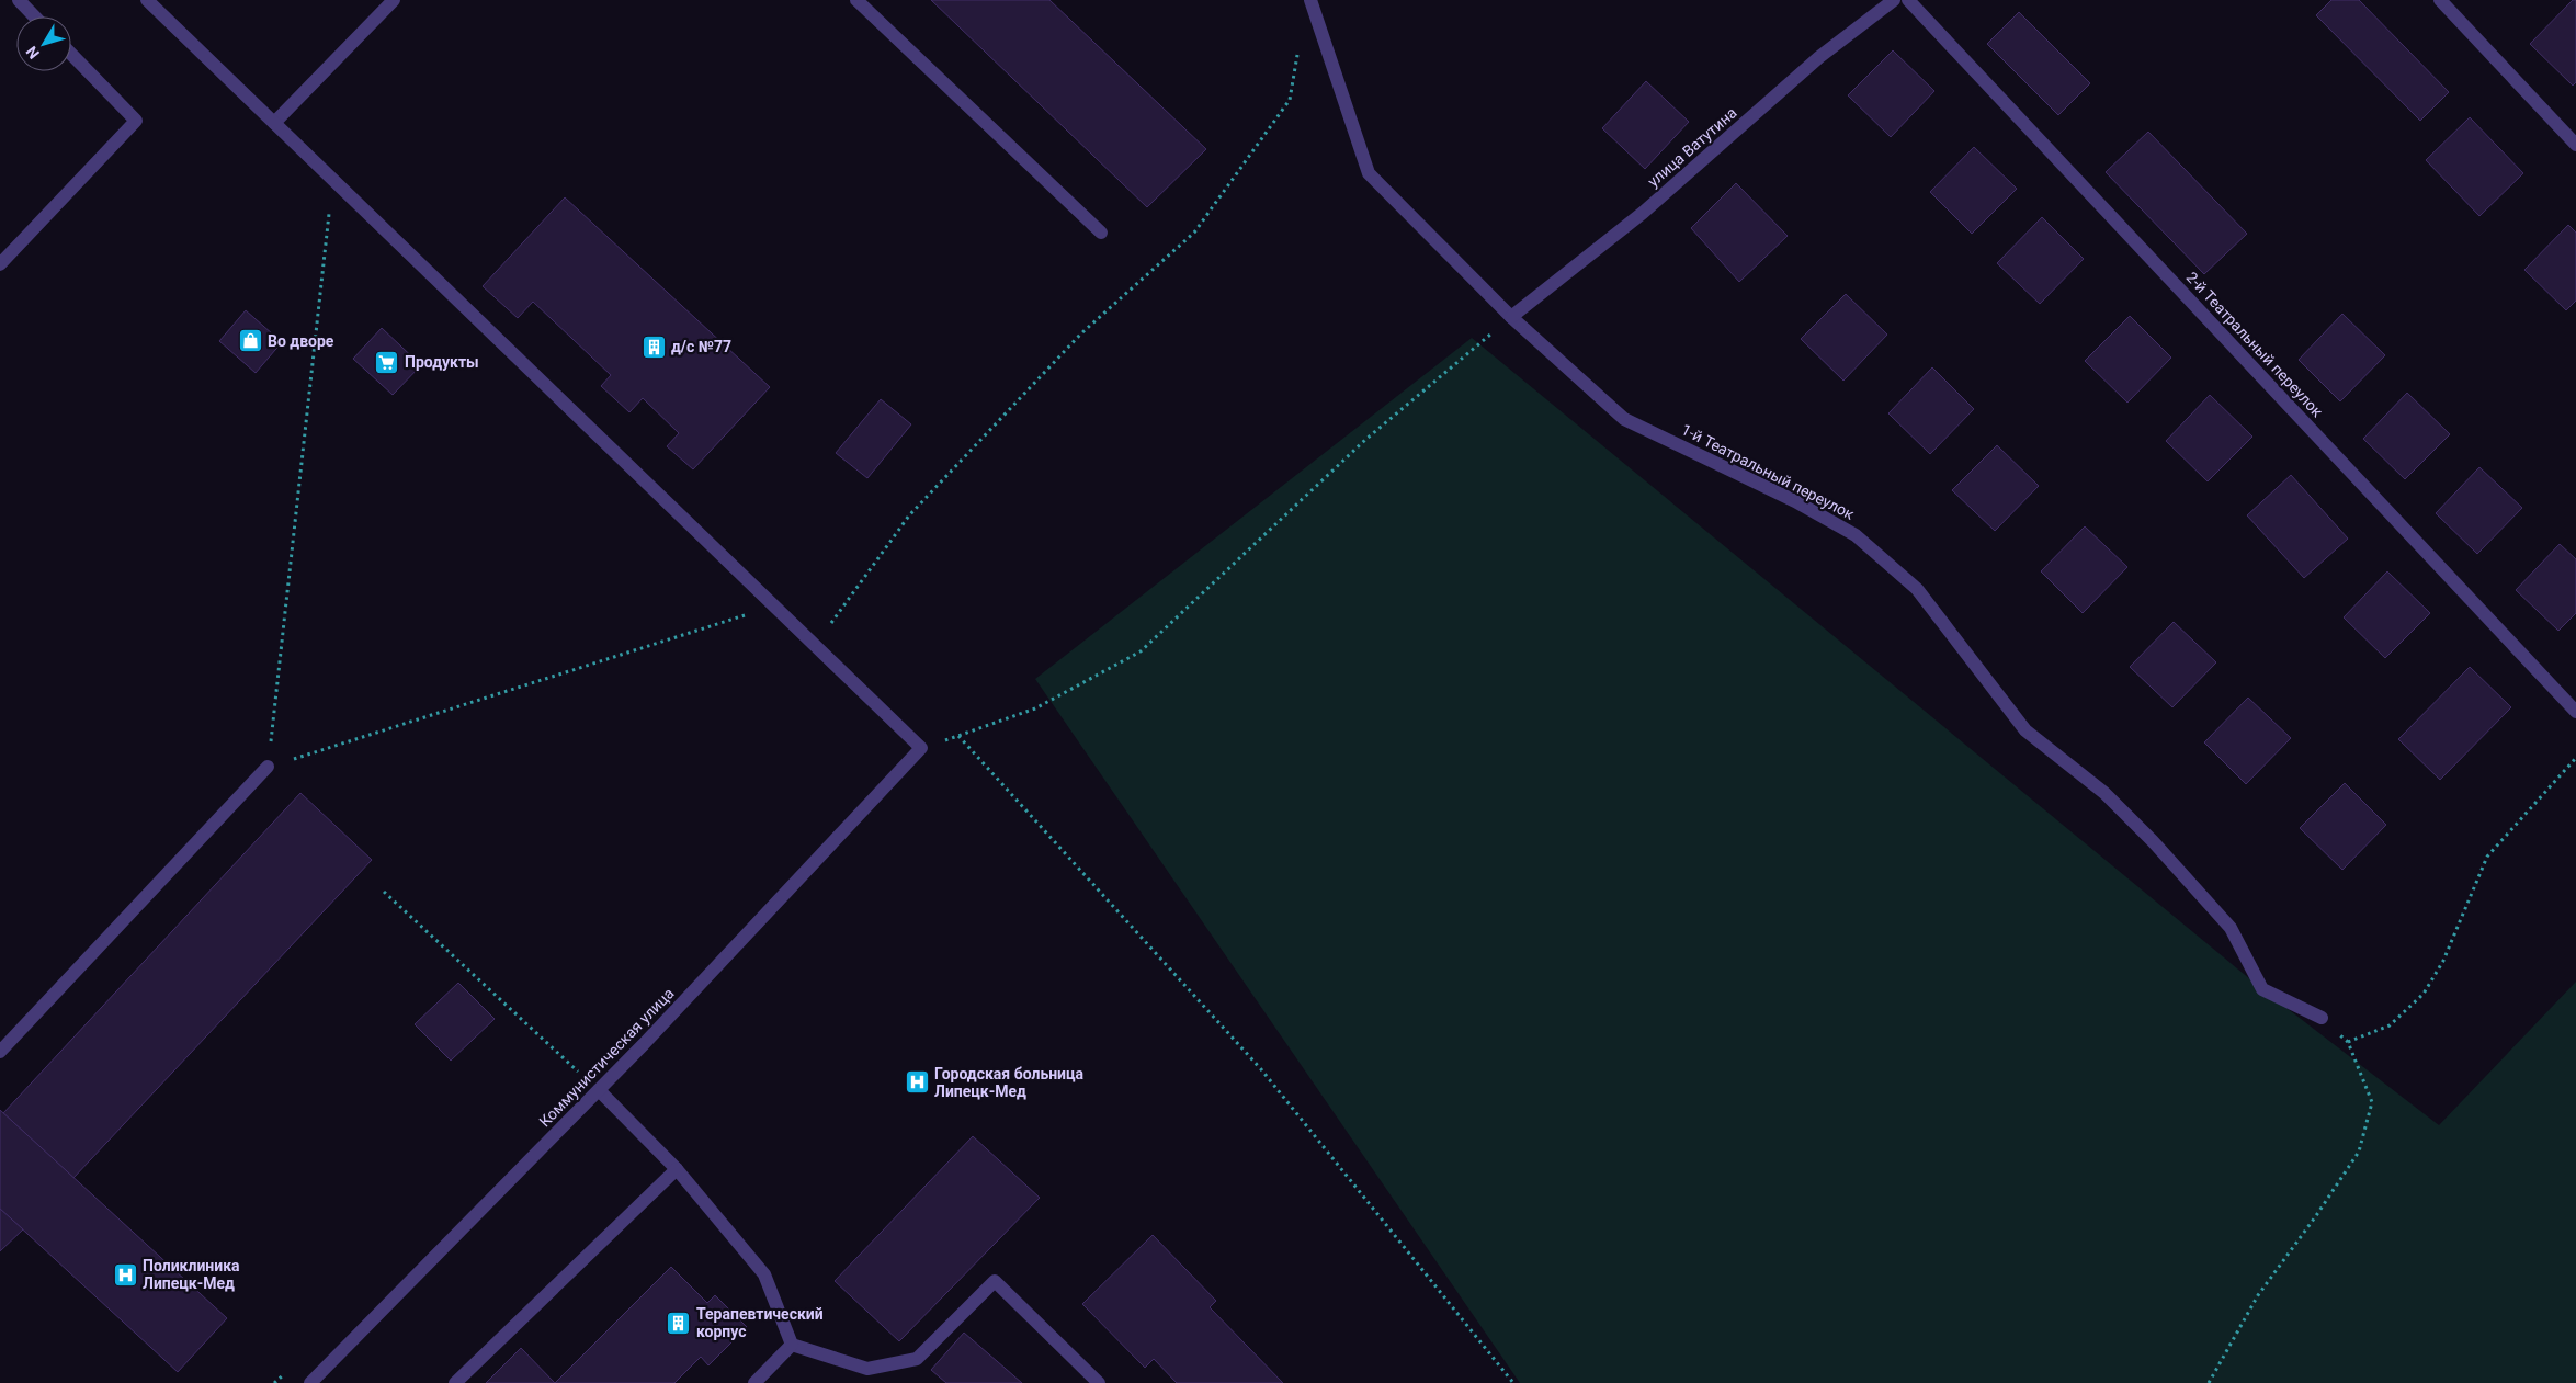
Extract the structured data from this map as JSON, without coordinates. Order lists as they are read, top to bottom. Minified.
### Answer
{"streets":{"street":["улица Ватутина","2-й Театральный переулок","1-й Театральный переулок","Коммунистическая улица"]},"crossings":[["улица Ватутина","1-й Театральный переулок"]],"places":{"shop":["Во дворе"],"building":["д/с №77","Терапевтический корпус"],"supermarket":["Продукты"],"hospital":["Городская больница Липецк-Мед","Поликлиника Липецк-Мед"]},"north":"bottom left"}
